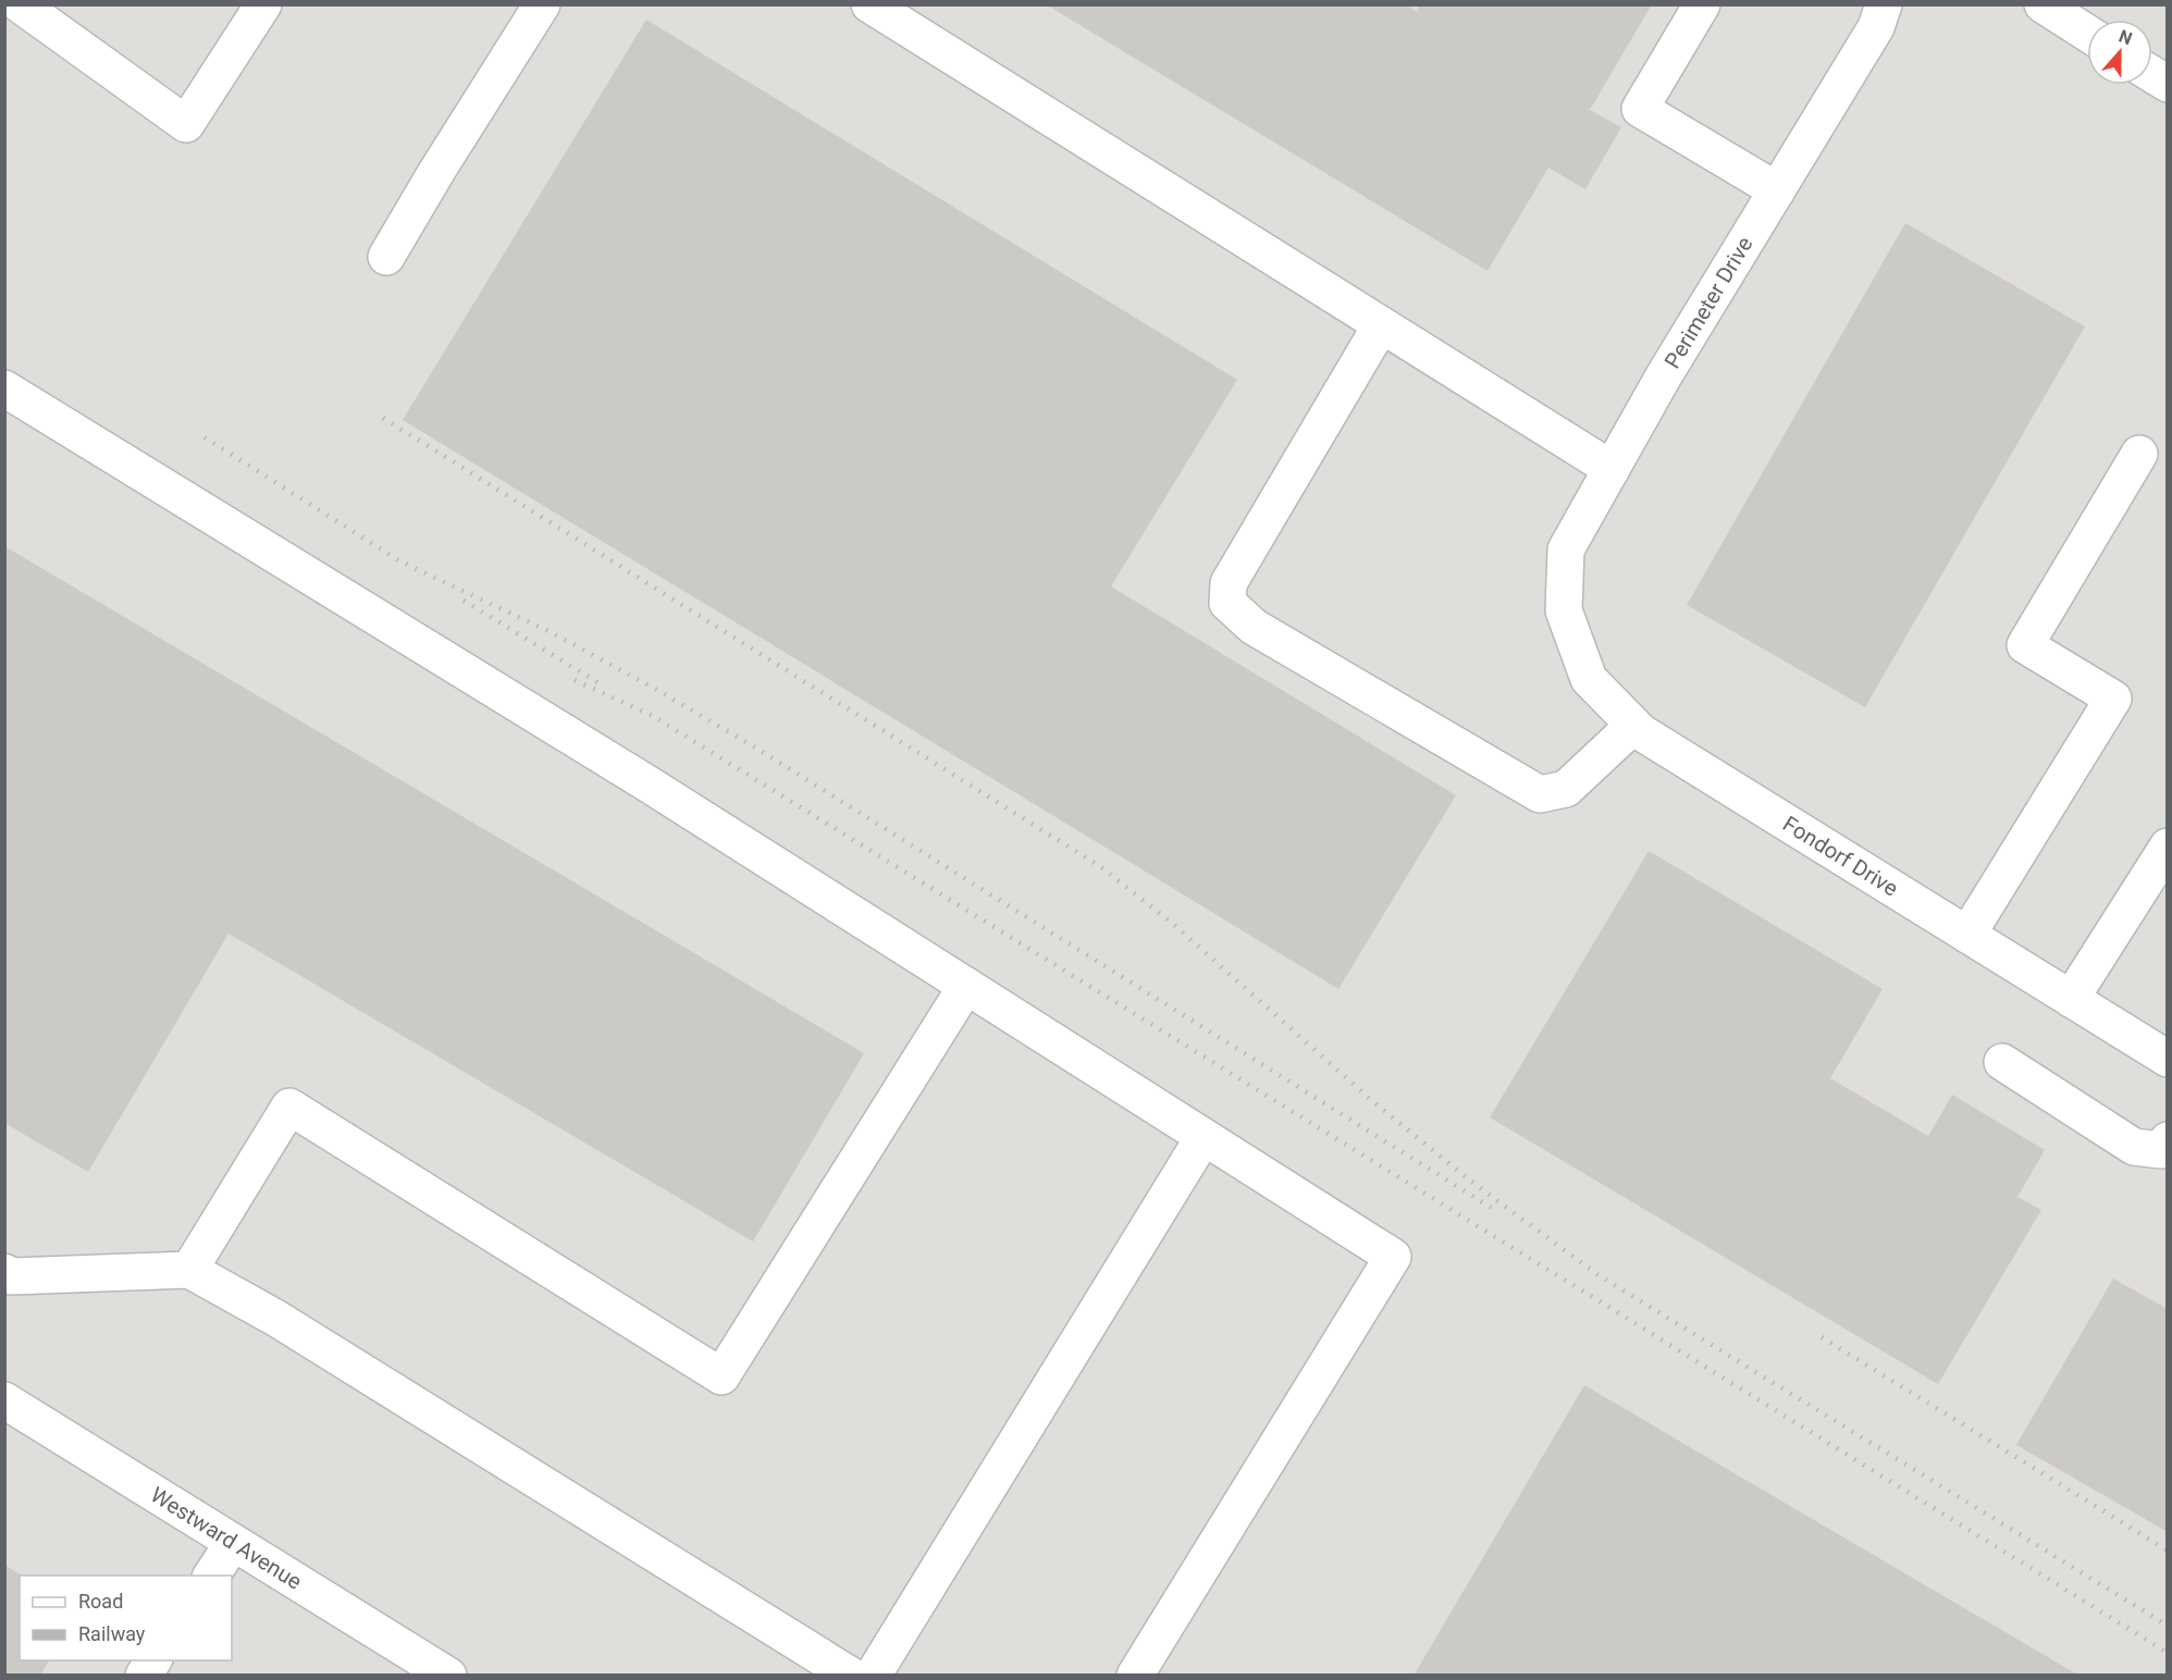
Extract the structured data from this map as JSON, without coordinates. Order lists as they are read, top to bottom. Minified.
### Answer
{"streets":{"street":["Perimeter Drive","Fondorf Drive","Westward Avenue"]},"crossings":[["Perimeter Drive","Fondorf Drive"]],"legend":["Road","Railway"],"north":"top"}
